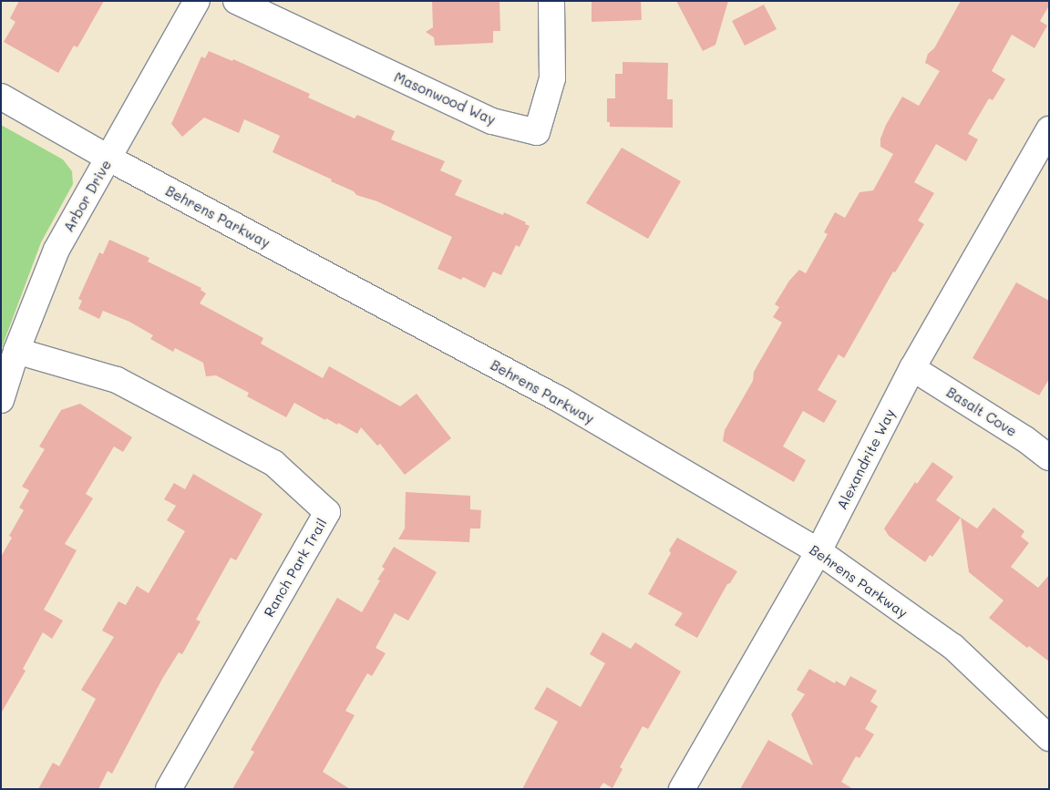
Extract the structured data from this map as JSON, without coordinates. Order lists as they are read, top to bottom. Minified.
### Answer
{"streets":{"street":["Masonwood Way","Arbor Drive","Behrens Parkway","Basalt Cove","Alexandrite Way","Ranch Park Trail"]},"crossings":[["Arbor Drive","Behrens Parkway"],["Arbor Drive","Ranch Park Trail"],["Behrens Parkway","Alexandrite Way"],["Basalt Cove","Alexandrite Way"]]}
